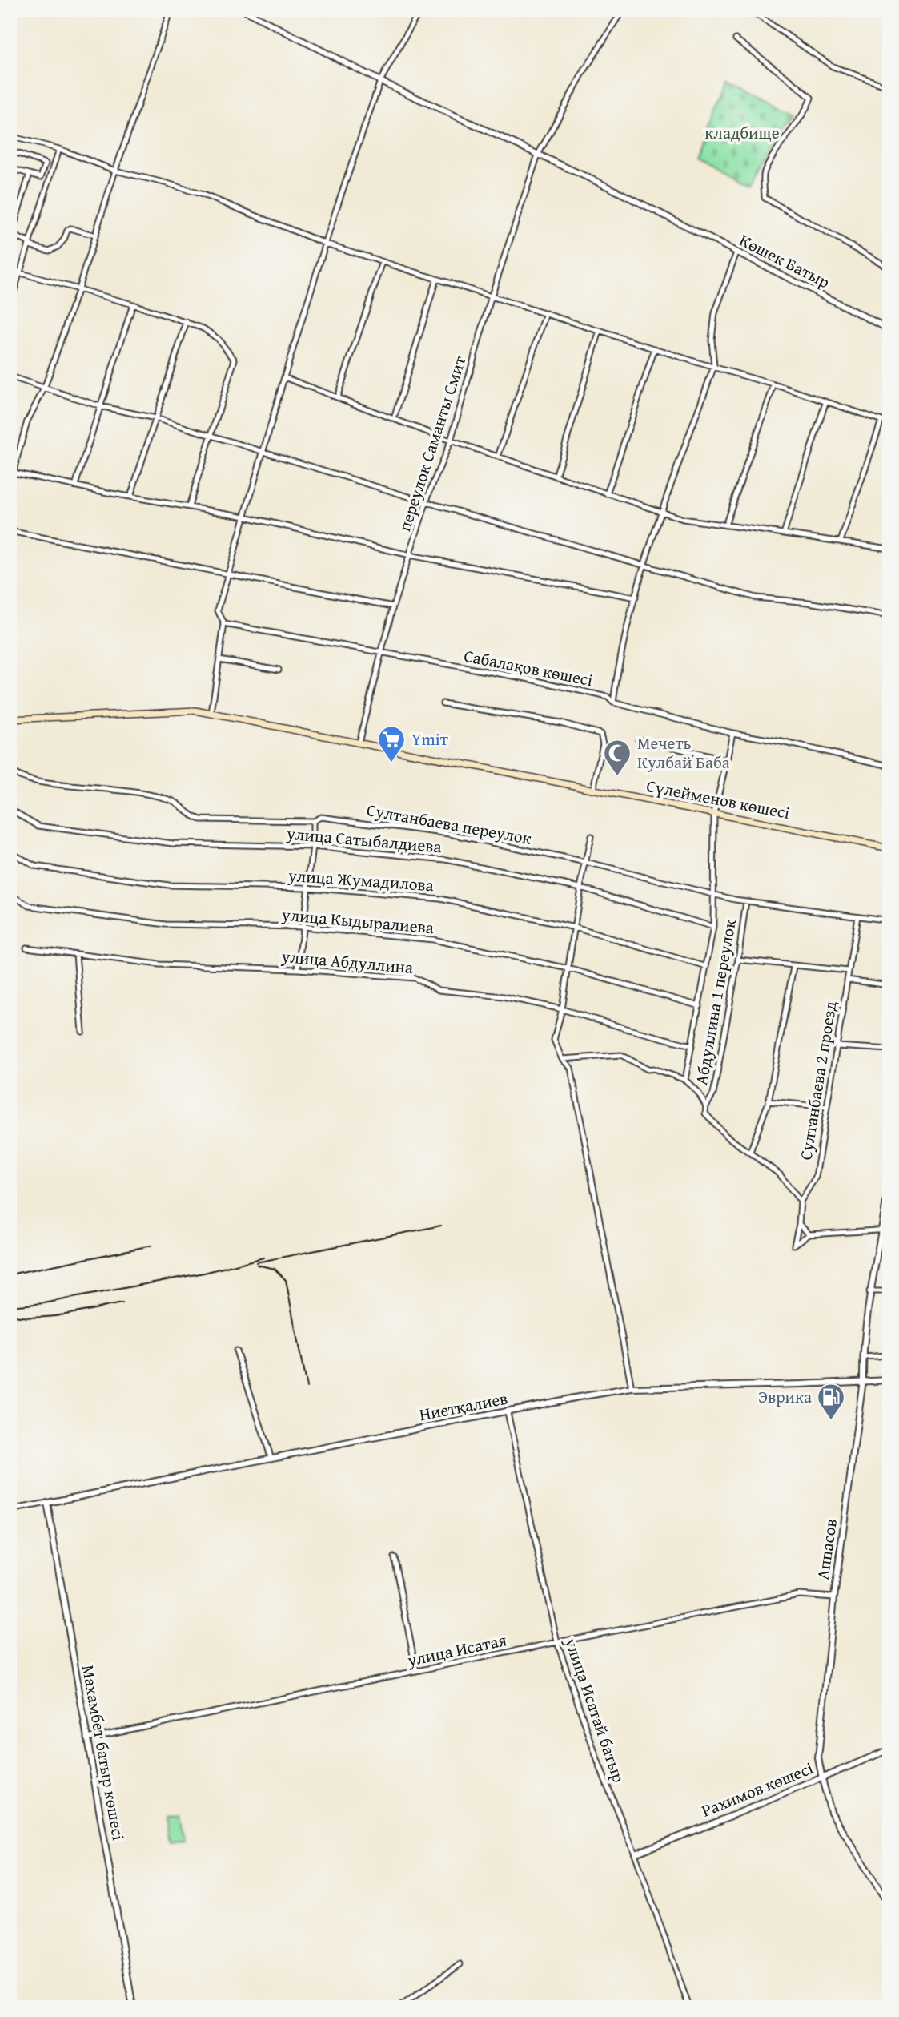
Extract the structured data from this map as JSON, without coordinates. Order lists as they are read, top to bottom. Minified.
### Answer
{"streets":{"main road":["Сүлейменов көшесі"],"street":["Көшек Батыр","переулок Саманты Смит","Сабалақов көшесі","Султанбаева переулок","улица Сатыбалдиева","улица Жумадилова","улица Кыдыралиева","улица Абдуллина","Абдуллина 1 переулок","Султанбаева 2 проезд","Ниетқалиев","Аппасов","улица Исатая","улица Исатай батыр","Махамбет батыр көшесі","Рахимов көшесі"]},"crossings":[["Көшек Батыр","переулок Саманты Смит"],["переулок Саманты Смит","Сабалақов көшесі"],["переулок Саманты Смит","Сүлейменов көшесі"],["Султанбаева переулок","Абдуллина 1 переулок"],["Султанбаева переулок","Султанбаева 2 проезд"],["Ниетқалиев","Аппасов"],["Ниетқалиев","улица Исатай батыр"],["Ниетқалиев","Махамбет батыр көшесі"],["Аппасов","улица Исатая"],["Аппасов","Рахимов көшесі"],["улица Исатая","улица Исатай батыр"],["улица Исатая","Махамбет батыр көшесі"],["улица Исатай батыр","Рахимов көшесі"]],"parks":["кладбище"],"places":{"supermarket":["Ymiт"],"mosque":["Мечеть Кулбай Баба"],"fuel station":["Эврика"]}}
